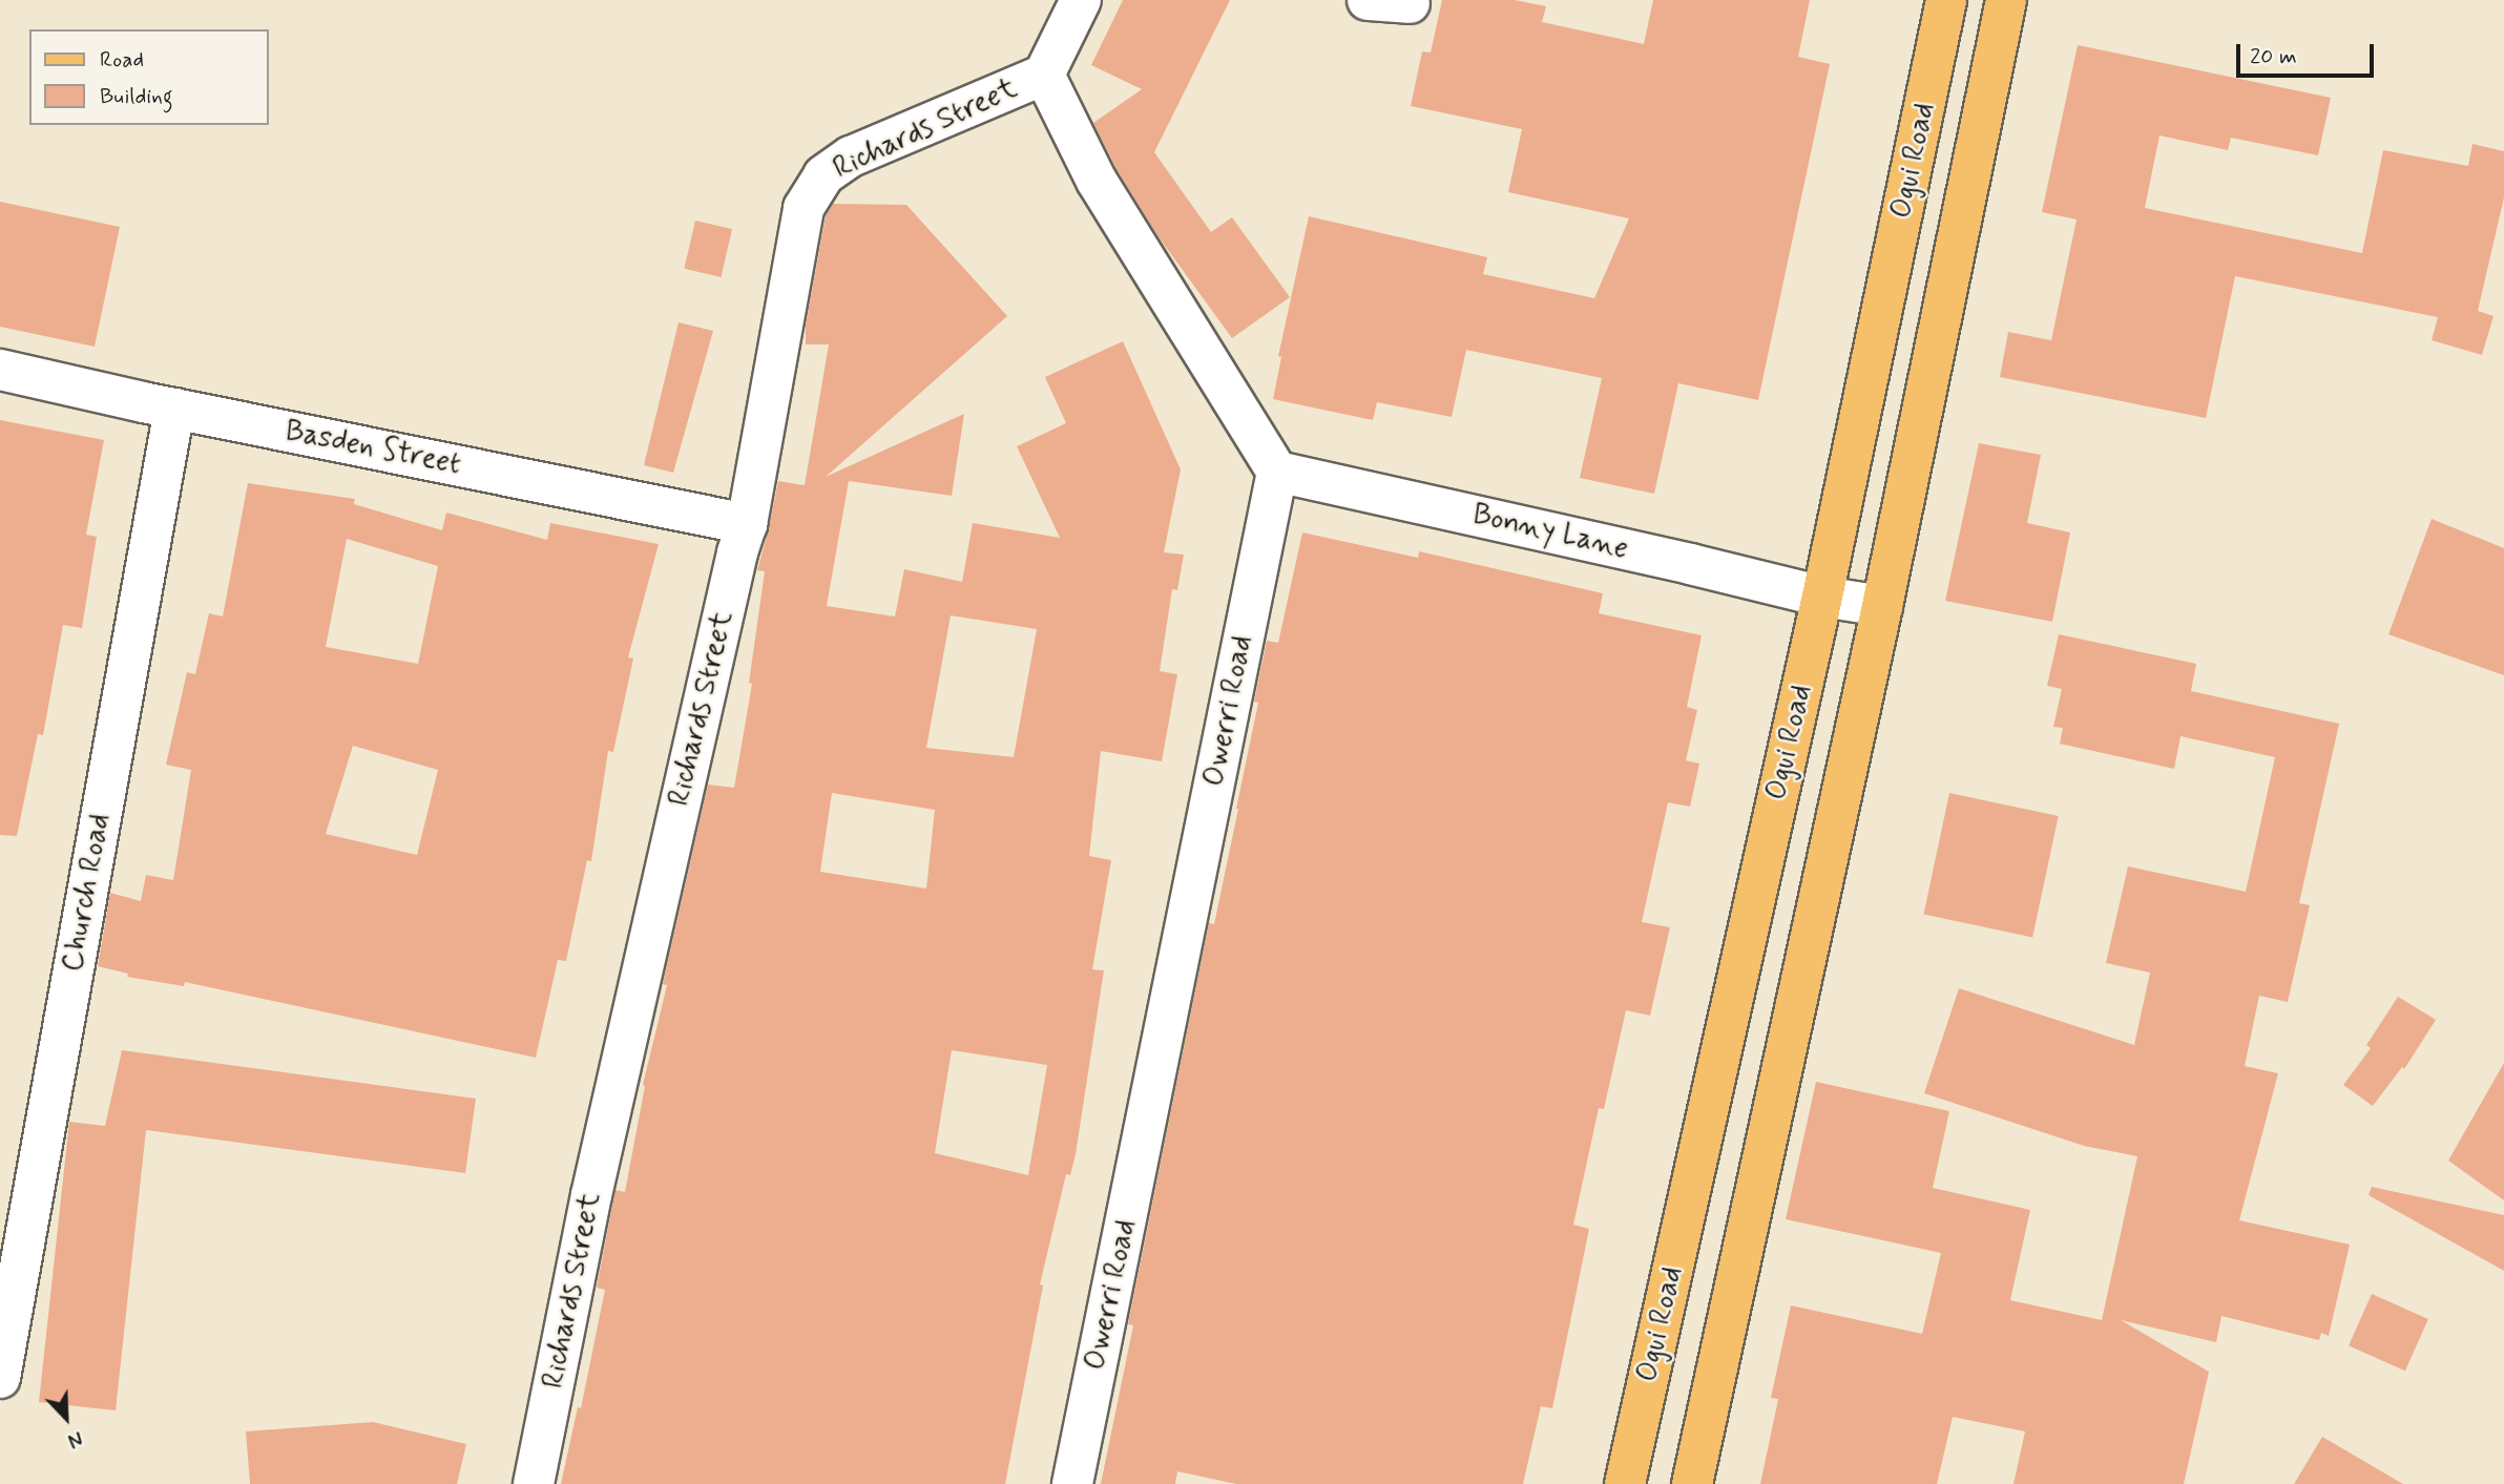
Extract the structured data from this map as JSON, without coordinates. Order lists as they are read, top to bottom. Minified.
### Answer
{"streets":{"main road":["Ogui Road"],"street":["Richards Street","Basden Street","Bonny Lane","Owerri Road","Church Road"]},"crossings":[["Richards Street","Basden Street"],["Ogui Road","Bonny Lane"],["Basden Street","Church Road"],["Bonny Lane","Owerri Road"]],"legend":["Road","Building"],"scale_bar":"20 m","north":"bottom right"}
